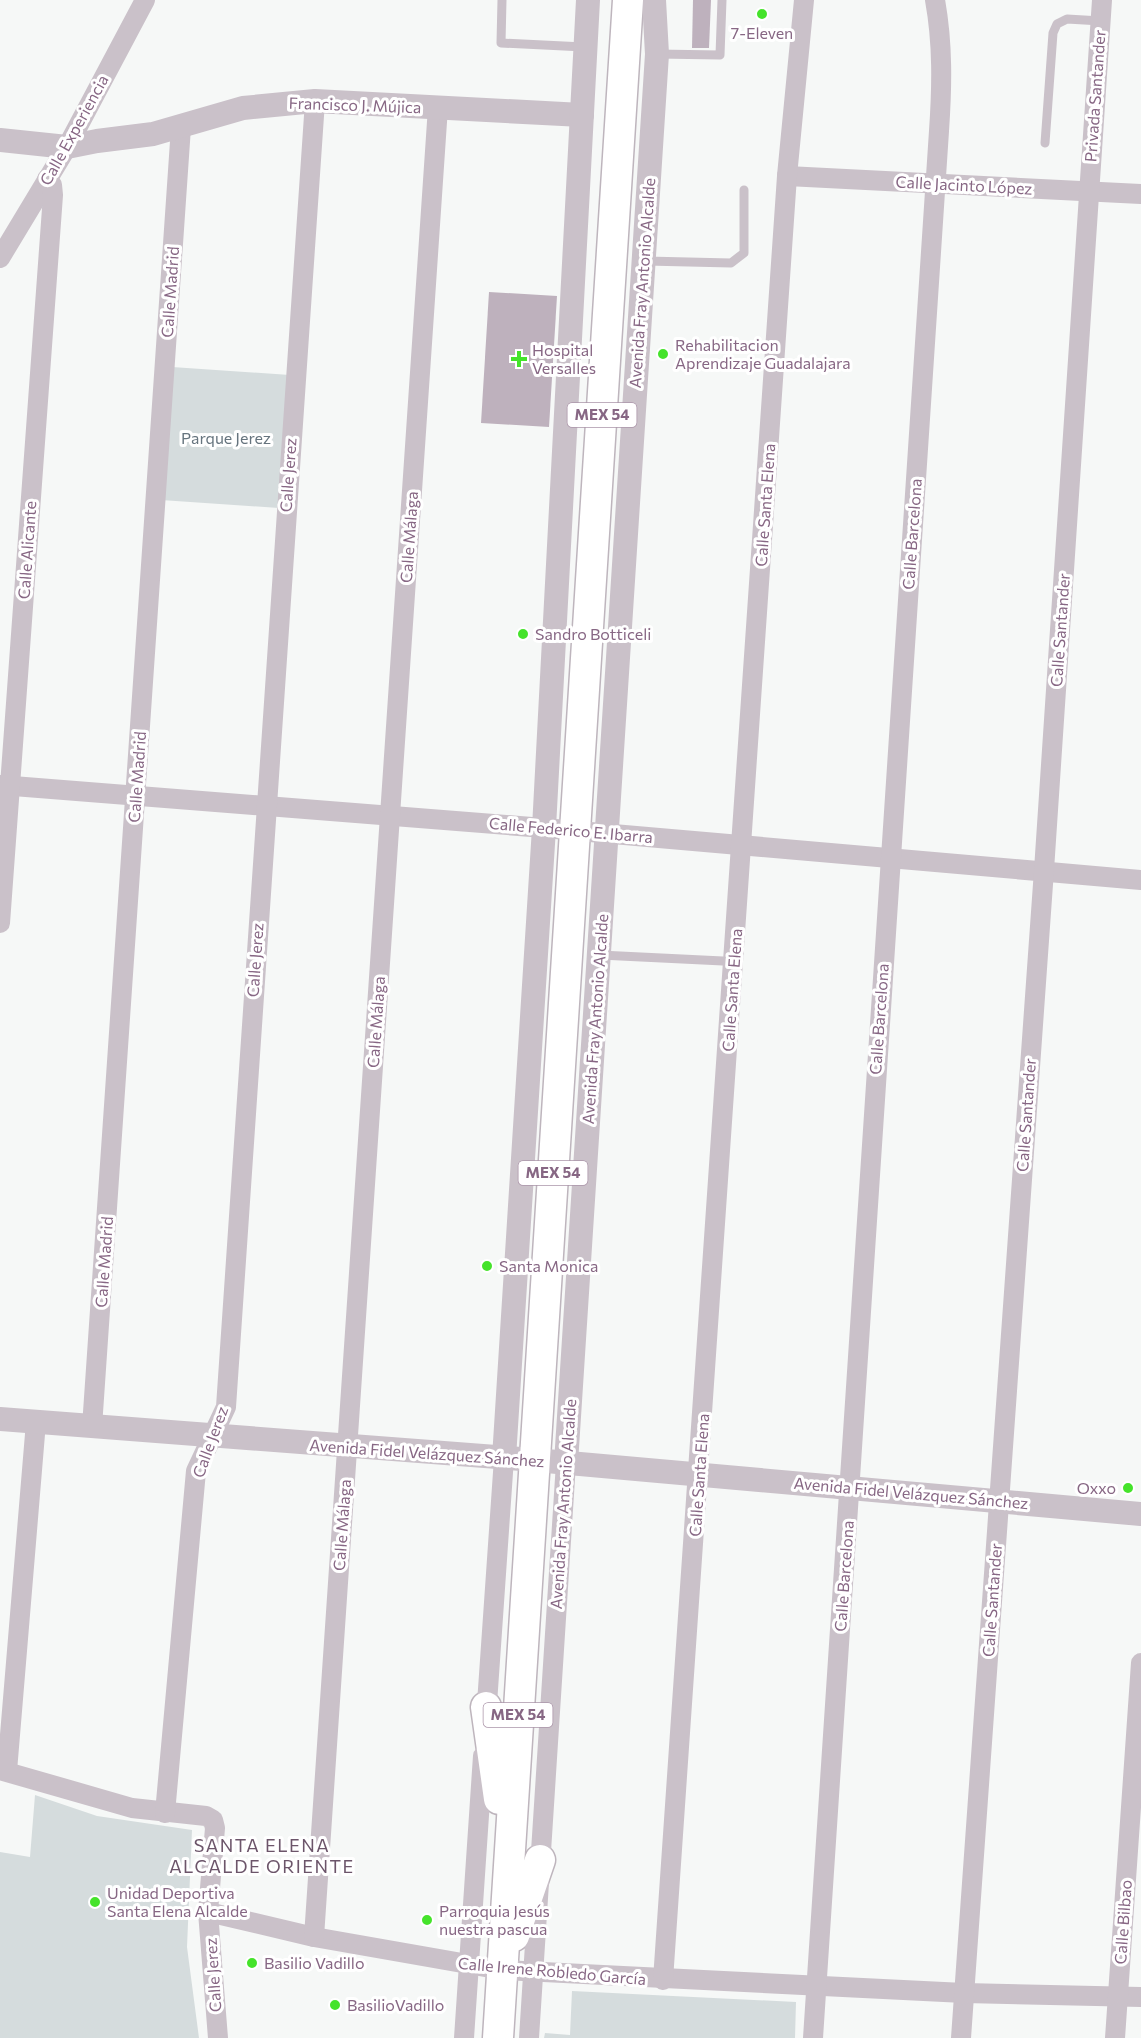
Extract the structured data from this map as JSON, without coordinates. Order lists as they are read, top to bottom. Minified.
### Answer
{"streets":{"main road":["Avenida Fray Antonio Alcalde","MEX 54"],"street":["Privada Santander","Francisco J. Mújica","Calle Experiencia","Calle Jacinto López","Calle Madrid","Calle Jerez","Calle Santa Elena","Calle Barcelona","Calle Málaga","Calle Alicante","Calle Santander","Calle Federico E. Ibarra","Avenida Fidel Velázquez Sánchez","Calle Bilbao","Calle Irene Robledo García"]},"crossings":[["Privada Santander","Calle Jacinto López"],["Privada Santander","Calle Santander"],["Francisco J. Mújica","Calle Experiencia"],["Francisco J. Mújica","Calle Madrid"],["Francisco J. Mújica","Calle Jerez"],["Francisco J. Mújica","Calle Málaga"],["Calle Experiencia","Calle Alicante"],["Calle Jacinto López","Calle Santa Elena"],["Calle Jacinto López","Calle Barcelona"],["Calle Jacinto López","Calle Santander"],["Avenida Fray Antonio Alcalde","Calle Federico E. Ibarra"],["Avenida Fray Antonio Alcalde","Avenida Fidel Velázquez Sánchez"],["Avenida Fray Antonio Alcalde","Calle Irene Robledo García"],["Calle Madrid","Calle Federico E. Ibarra"],["Calle Madrid","Avenida Fidel Velázquez Sánchez"],["Calle Jerez","Calle Federico E. Ibarra"],["Calle Jerez","Avenida Fidel Velázquez Sánchez"],["Calle Jerez","Calle Irene Robledo García"],["Calle Santa Elena","Calle Federico E. Ibarra"],["Calle Santa Elena","Avenida Fidel Velázquez Sánchez"],["Calle Santa Elena","Calle Irene Robledo García"],["Calle Barcelona","Calle Federico E. Ibarra"],["Calle Barcelona","Avenida Fidel Velázquez Sánchez"],["Calle Barcelona","Calle Irene Robledo García"],["Calle Málaga","Calle Federico E. Ibarra"],["Calle Málaga","Avenida Fidel Velázquez Sánchez"],["Calle Málaga","Calle Irene Robledo García"],["Calle Alicante","Calle Federico E. Ibarra"],["Calle Santander","Calle Federico E. Ibarra"],["Calle Santander","Avenida Fidel Velázquez Sánchez"],["Calle Santander","Calle Irene Robledo García"],["Calle Bilbao","Calle Irene Robledo García"]],"districts":["SANTA ELENA ALCALDE ORIENTE"],"parks":["Parque Jerez"],"places":{"other":["7-Eleven","Rehabilitacion Aprendizaje Guadalajara","Sandro Botticeli","Santa Monica","Oxxo","Unidad Deportiva Santa Elena Alcalde","Parroquia Jesús nuestra pascua","Basilio Vadillo","BasilioVadillo"],"health":["Hospital Versalles"]}}
